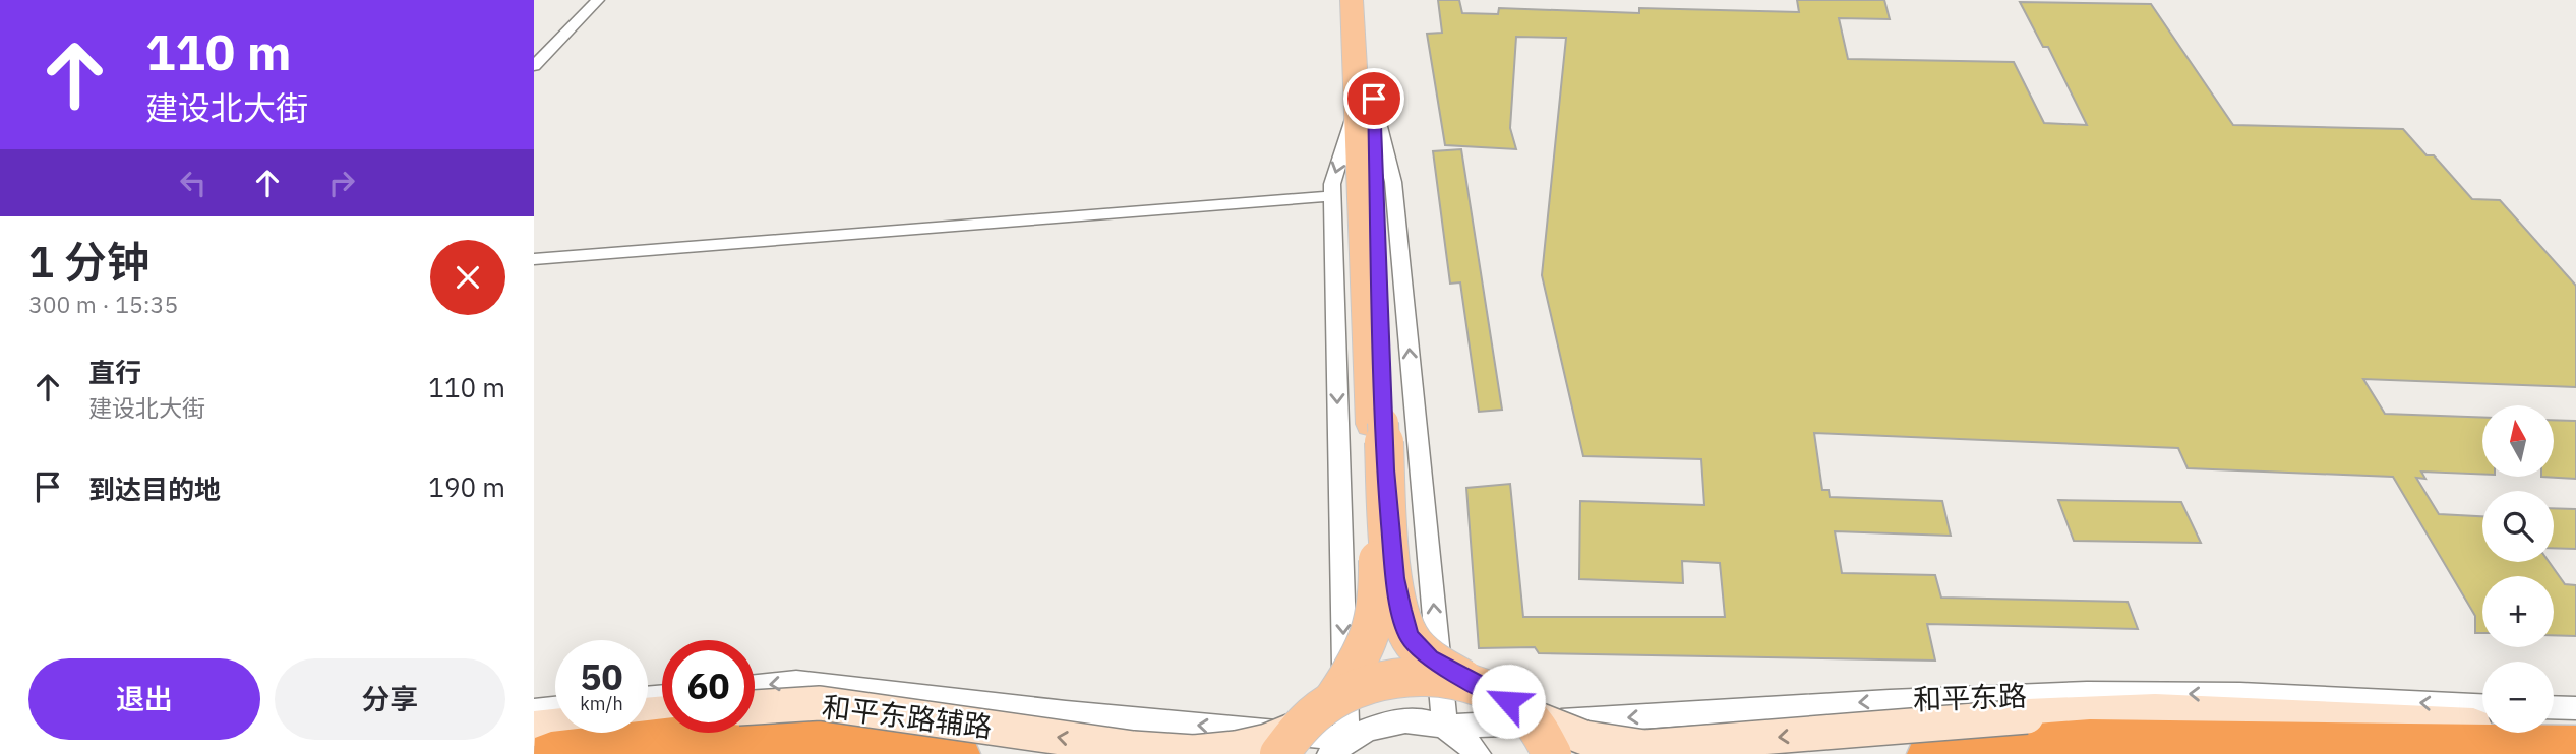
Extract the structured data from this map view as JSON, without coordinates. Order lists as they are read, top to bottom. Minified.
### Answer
{"streets":{"highway":["和平东路"],"main road":["和平东路辅路"]},"one_way":["和平东路","和平东路辅路"],"north":"top","page":{"turn":["110 m","建设北大街"],"heading":["1 分钟","300 m · 15:35"],"list":[{"name":"直行","note":"建设北大街","value":"110 m"},{"name":"到达目的地","value":"190 m"}],"map_buttons":["+","−"],"speed":"50 km/h","limit":"60","buttons":["退出","分享"]}}
